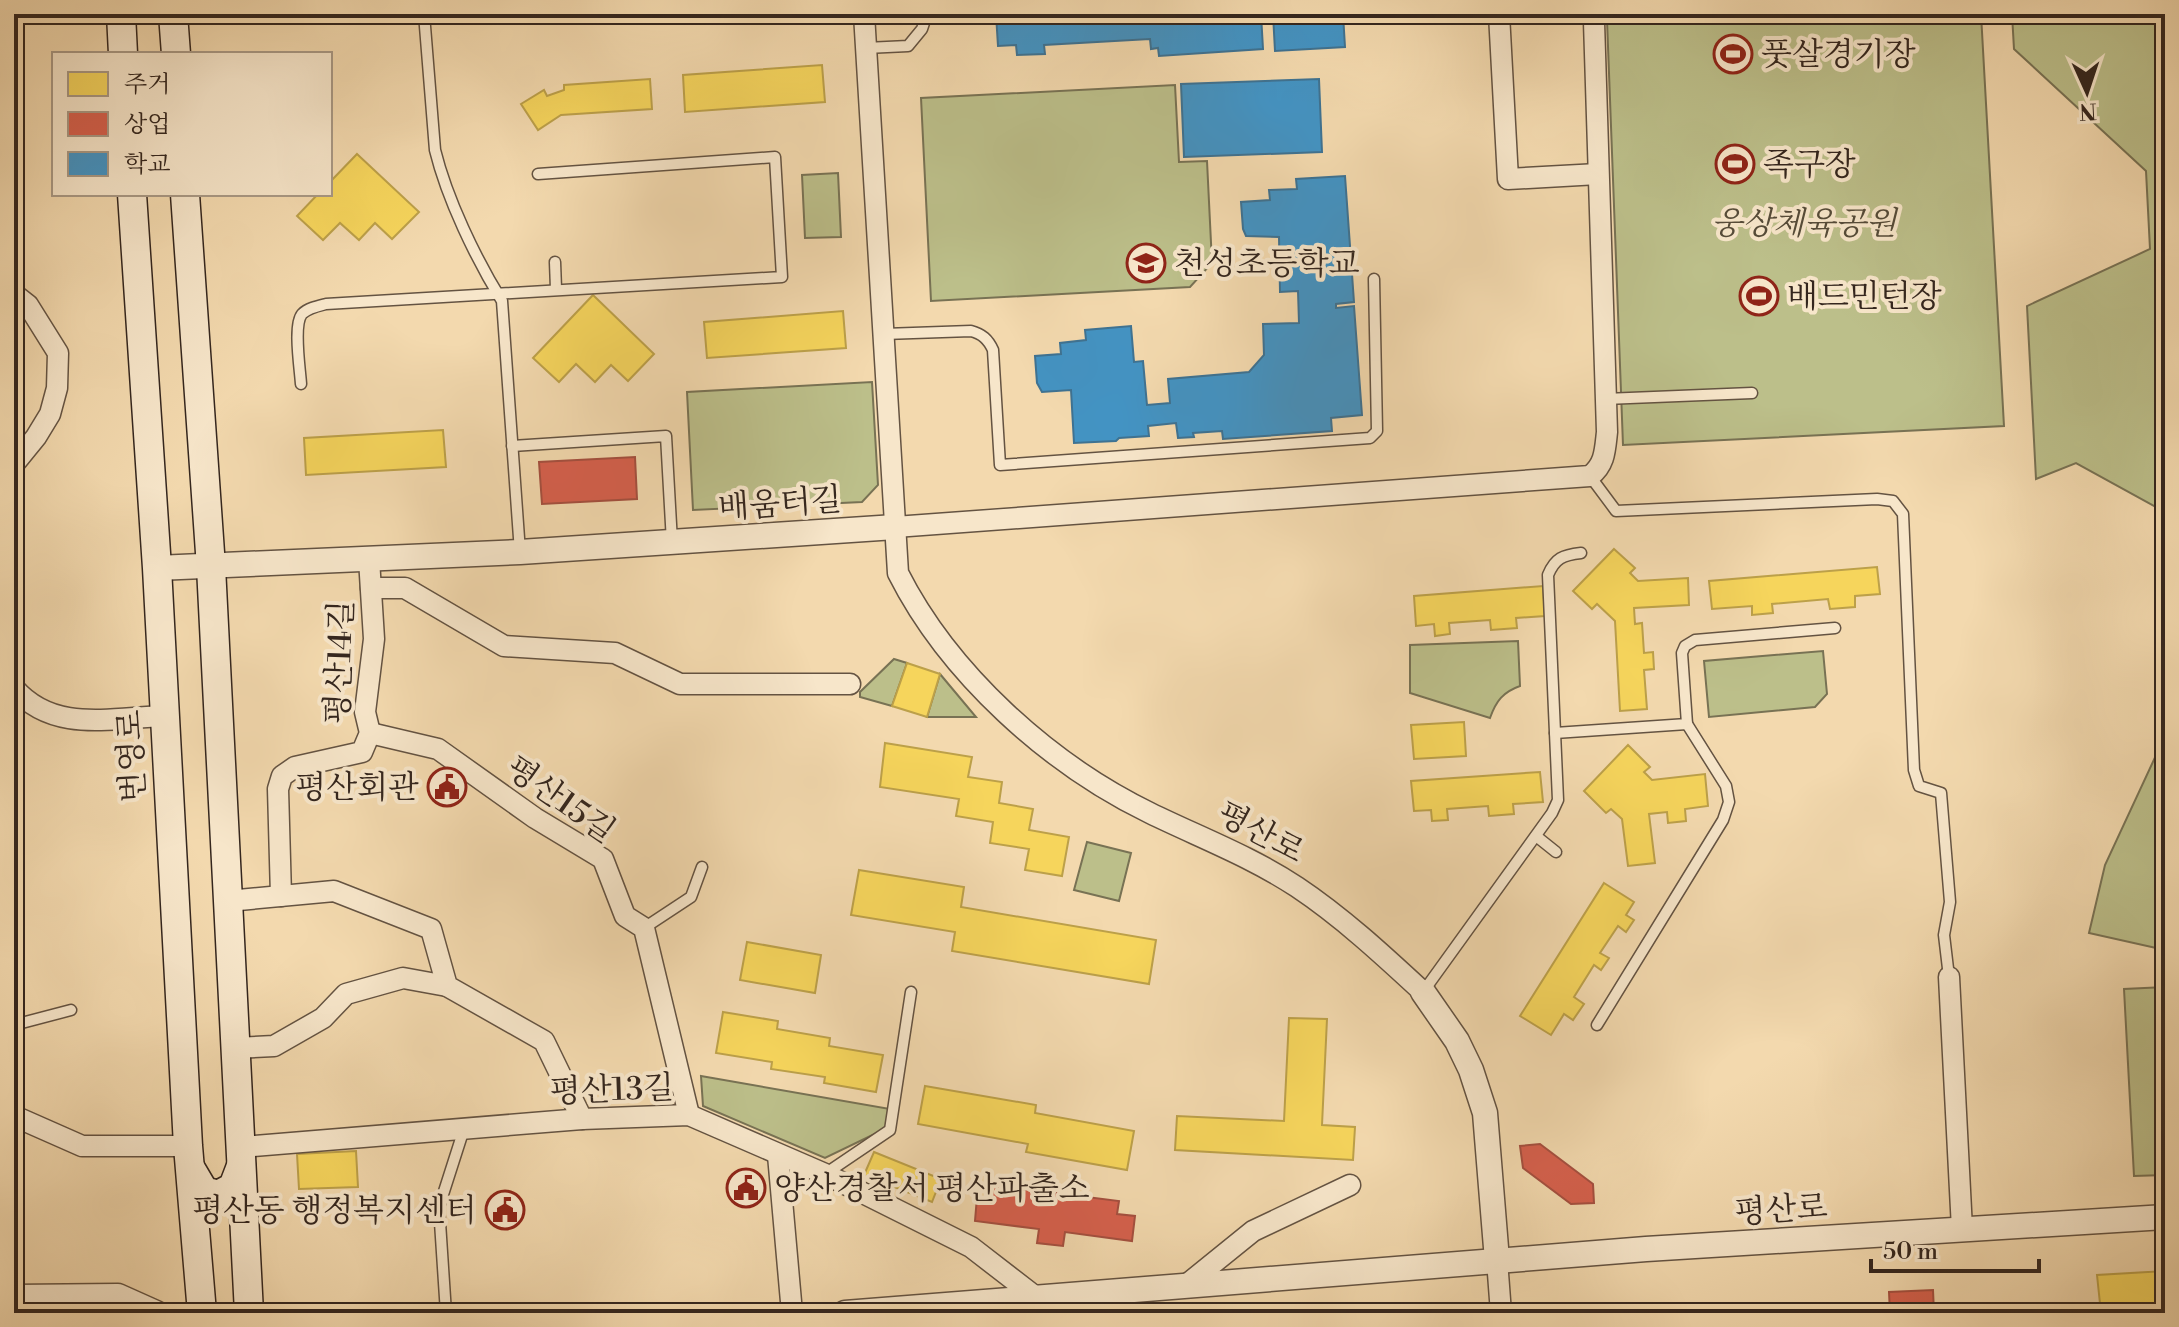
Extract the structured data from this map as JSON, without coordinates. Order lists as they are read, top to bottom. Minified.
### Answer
{"streets":{"main road":["번영로"],"street":["배움터길","평산14길","평산15길","평산로","평산13길"]},"crossings":[["배움터길","평산14길"],["배움터길","번영로"],["배움터길","평산로"],["평산14길","평산15길"],["평산15길","평산13길"],["평산로","평산13길"]],"parks":["웅상체육공원"],"places":{"sports":["풋살경기장","족구장","배드민턴장"],"school or university":["천성초등학교"],"public building":["평산회관","양산경찰서 평산파출소","평산동 행정복지센터"]},"legend":["주거","상업","학교"],"scale_bar":"50 m","north":"bottom"}
